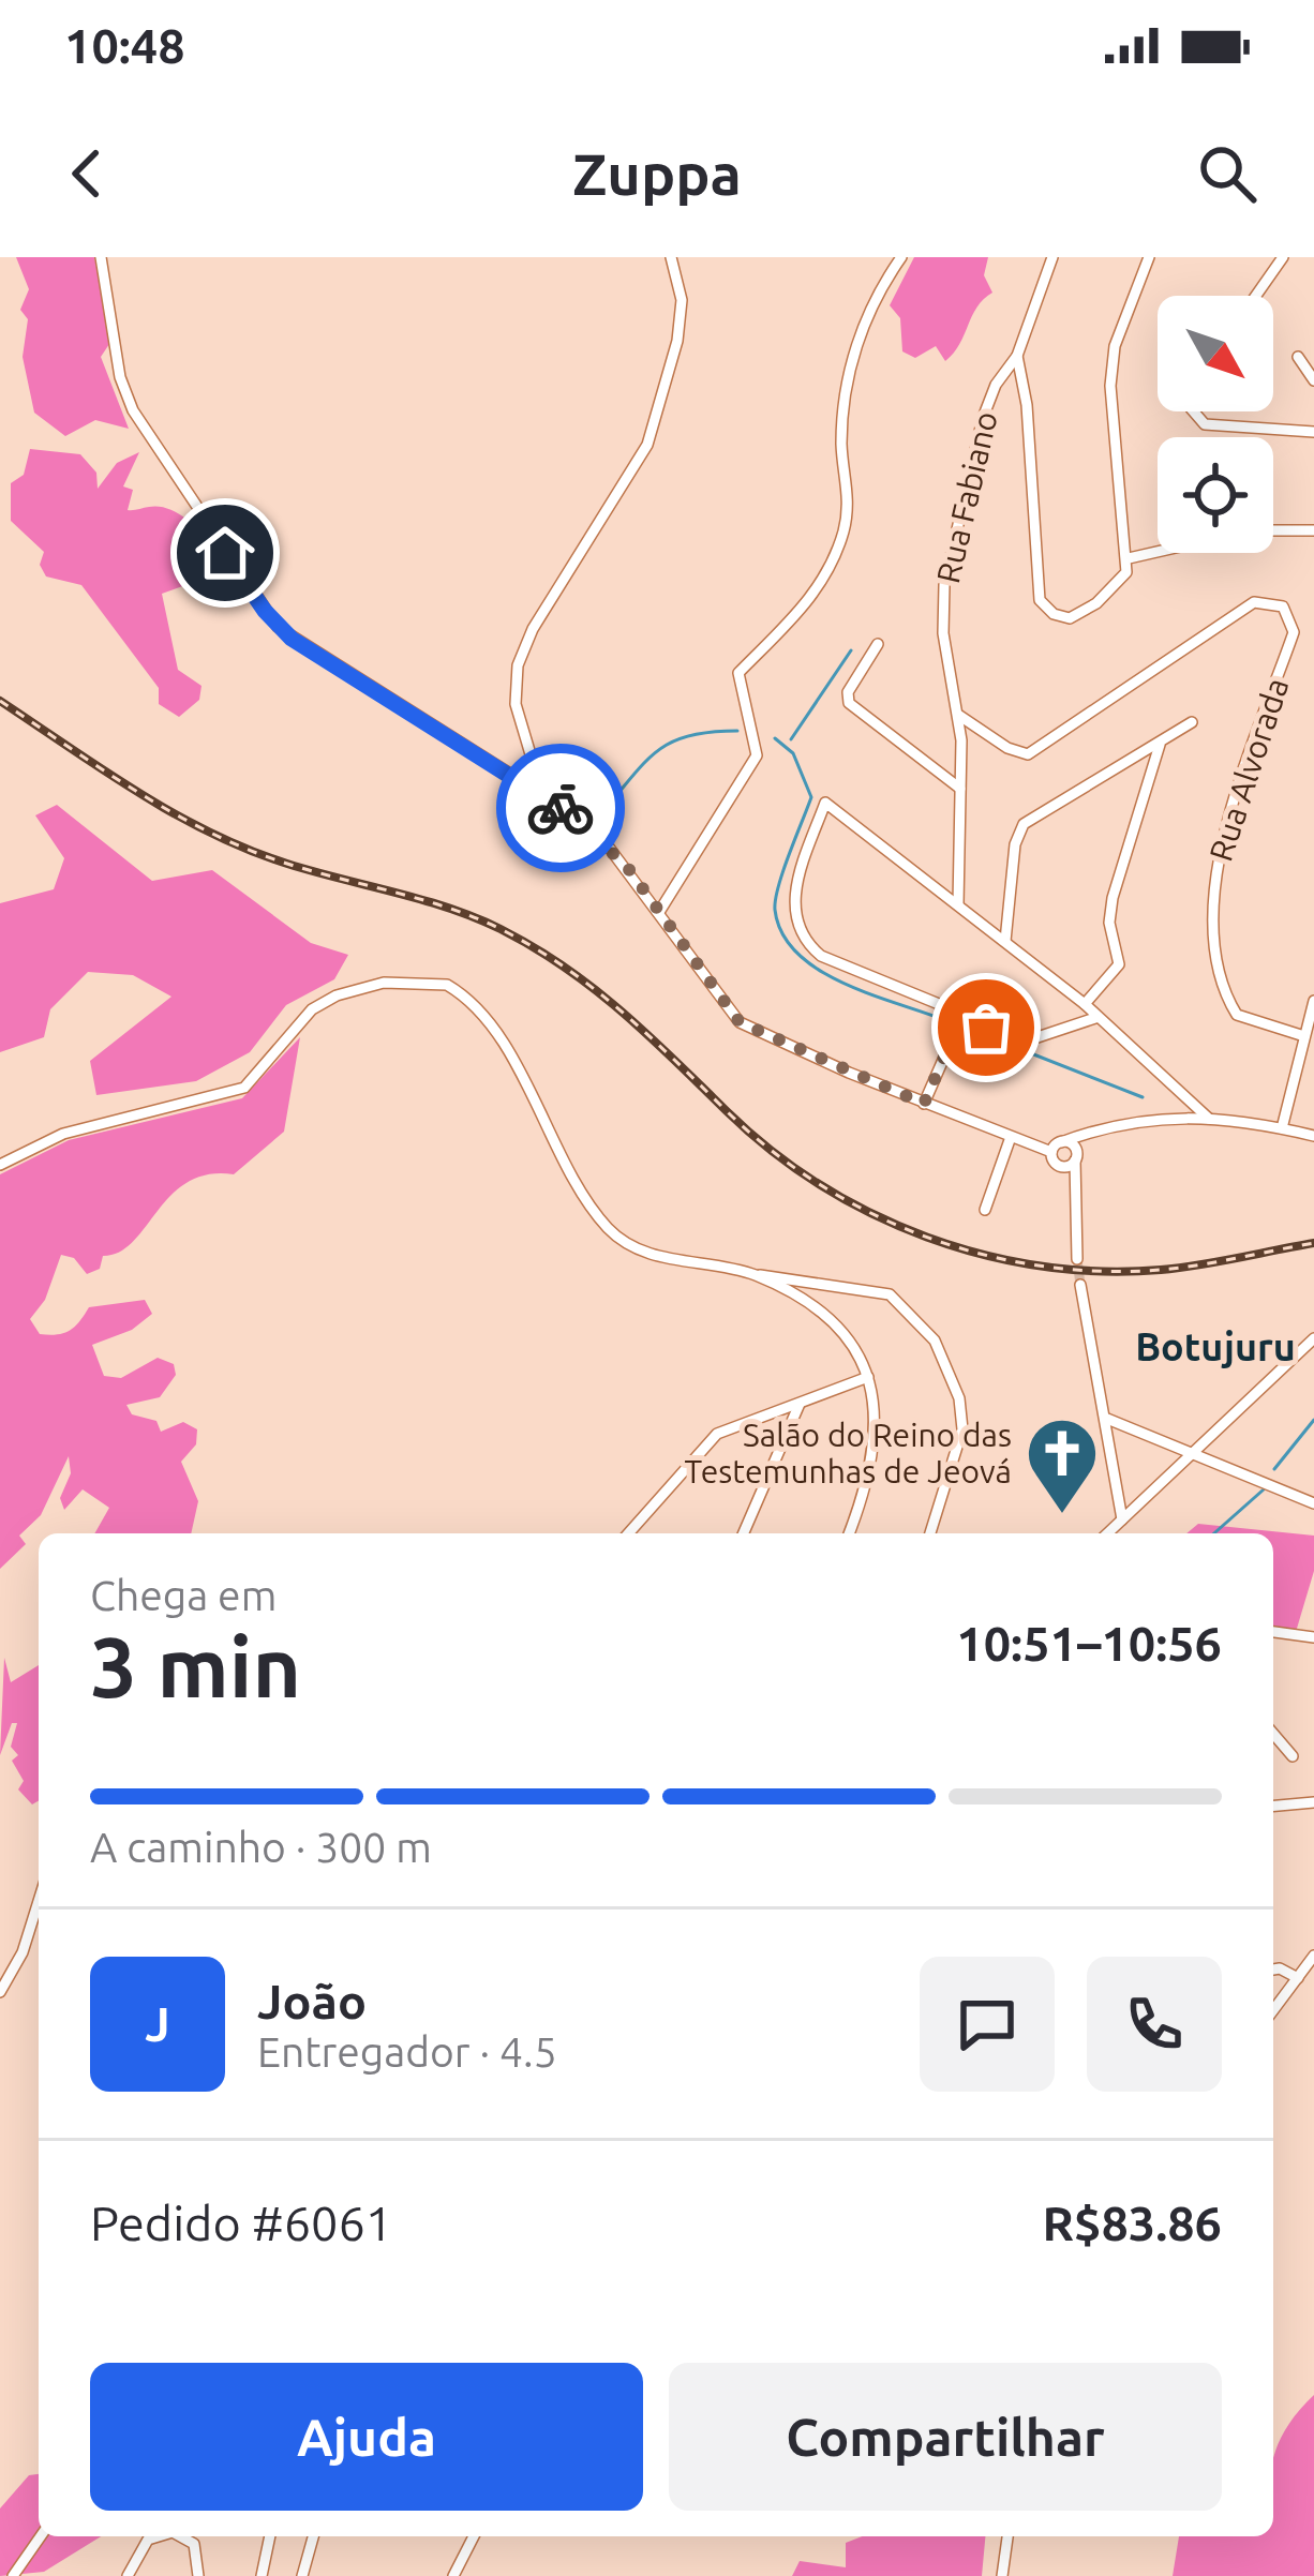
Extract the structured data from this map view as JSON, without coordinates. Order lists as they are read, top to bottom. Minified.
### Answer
{"streets":{"street":["Rua Fabiano","Rua Alvorada"]},"crossings":[["Rua Fabiano","Rua Alvorada"]],"districts":["Botujuru"],"places":{"church":["Salão do Reino das Testemunhas de Jeová"]},"north":"bottom right","page":{"status":"10:48","header":"Zuppa","heading":["3 min","Chega em","10:51–10:56"],"panel":["João","Entregador · 4.5","Pedido #6061","R$83.86"],"bar":"A caminho · 300 m","round":"J","buttons":["Ajuda","Compartilhar"]}}
